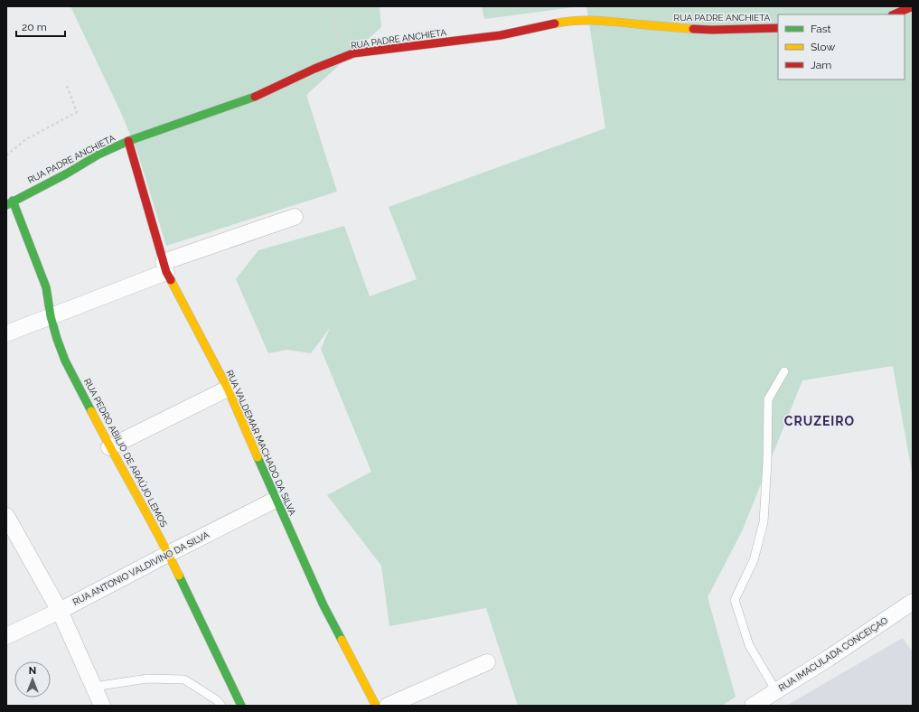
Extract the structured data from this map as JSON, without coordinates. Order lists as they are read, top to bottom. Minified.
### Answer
{"streets":{"street":["RUA PADRE ANCHIETA","RUA VALDEMAR MACHADO DA SILVA","RUA PEDRO ABILIO DE ARAÚJO LEMOS","RUA ANTONIO VALDIVINO DA SILVA","RUA IMACULADA CONCEIÇAO"]},"crossings":[["RUA PADRE ANCHIETA","RUA VALDEMAR MACHADO DA SILVA"],["RUA PADRE ANCHIETA","RUA PEDRO ABILIO DE ARAÚJO LEMOS"],["RUA VALDEMAR MACHADO DA SILVA","RUA ANTONIO VALDIVINO DA SILVA"],["RUA PEDRO ABILIO DE ARAÚJO LEMOS","RUA ANTONIO VALDIVINO DA SILVA"]],"districts":["CRUZEIRO"],"legend":["Fast","Slow","Jam"],"scale_bar":"20 m","north":"top"}
